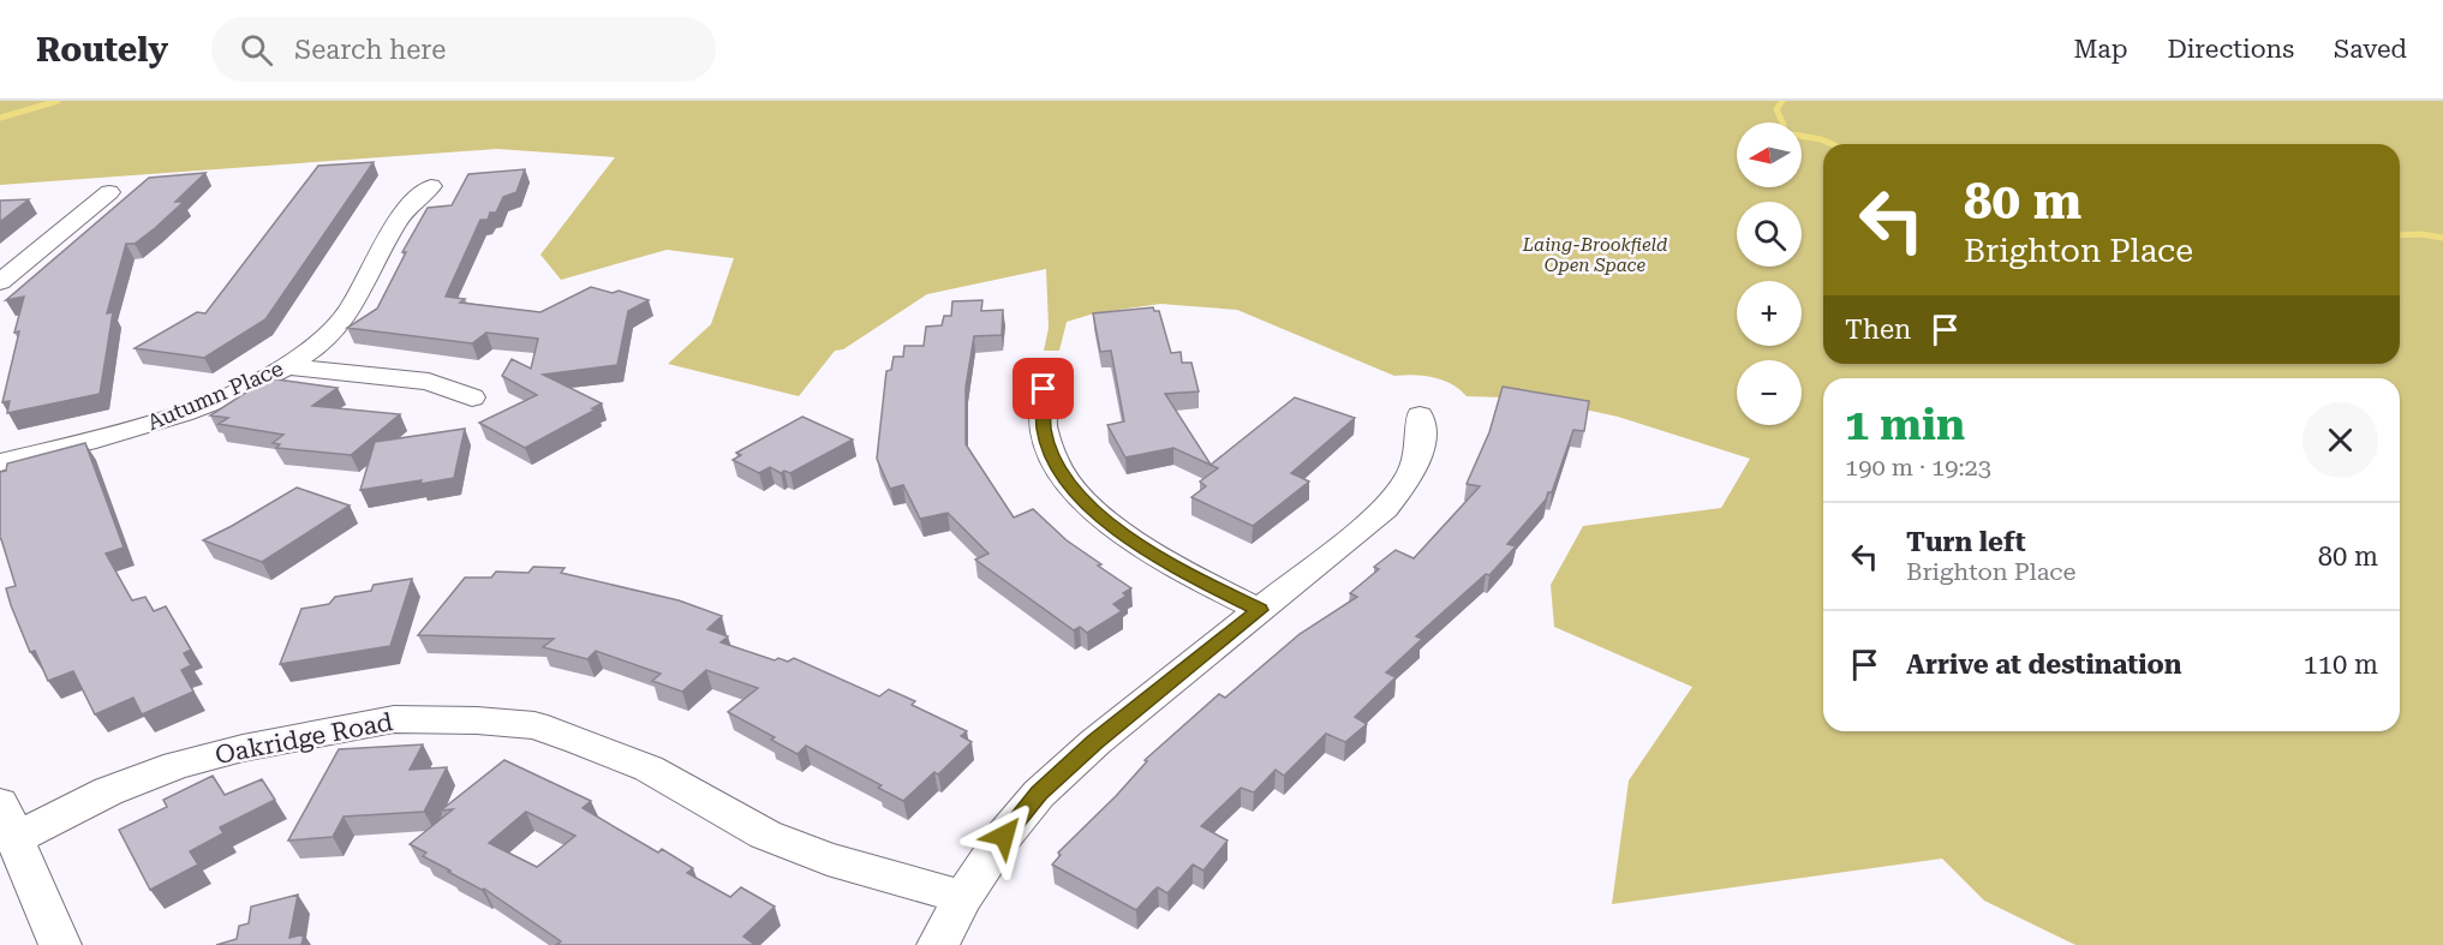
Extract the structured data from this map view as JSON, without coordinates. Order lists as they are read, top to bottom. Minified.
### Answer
{"streets":{"street":["Autumn Place","Oakridge Road"]},"parks":["Laing-Brookfield Open Space"],"north":"left","page":{"header":"Routely","search":"Search here","nav":["Map","Directions","Saved"],"map_buttons":["+","−"],"turn":["80 m","Brighton Place"],"then":"Then","heading":["1 min","190 m · 19:23"],"list":[{"name":"Turn left","note":"Brighton Place","value":"80 m"},{"name":"Arrive at destination","value":"110 m"}]}}
